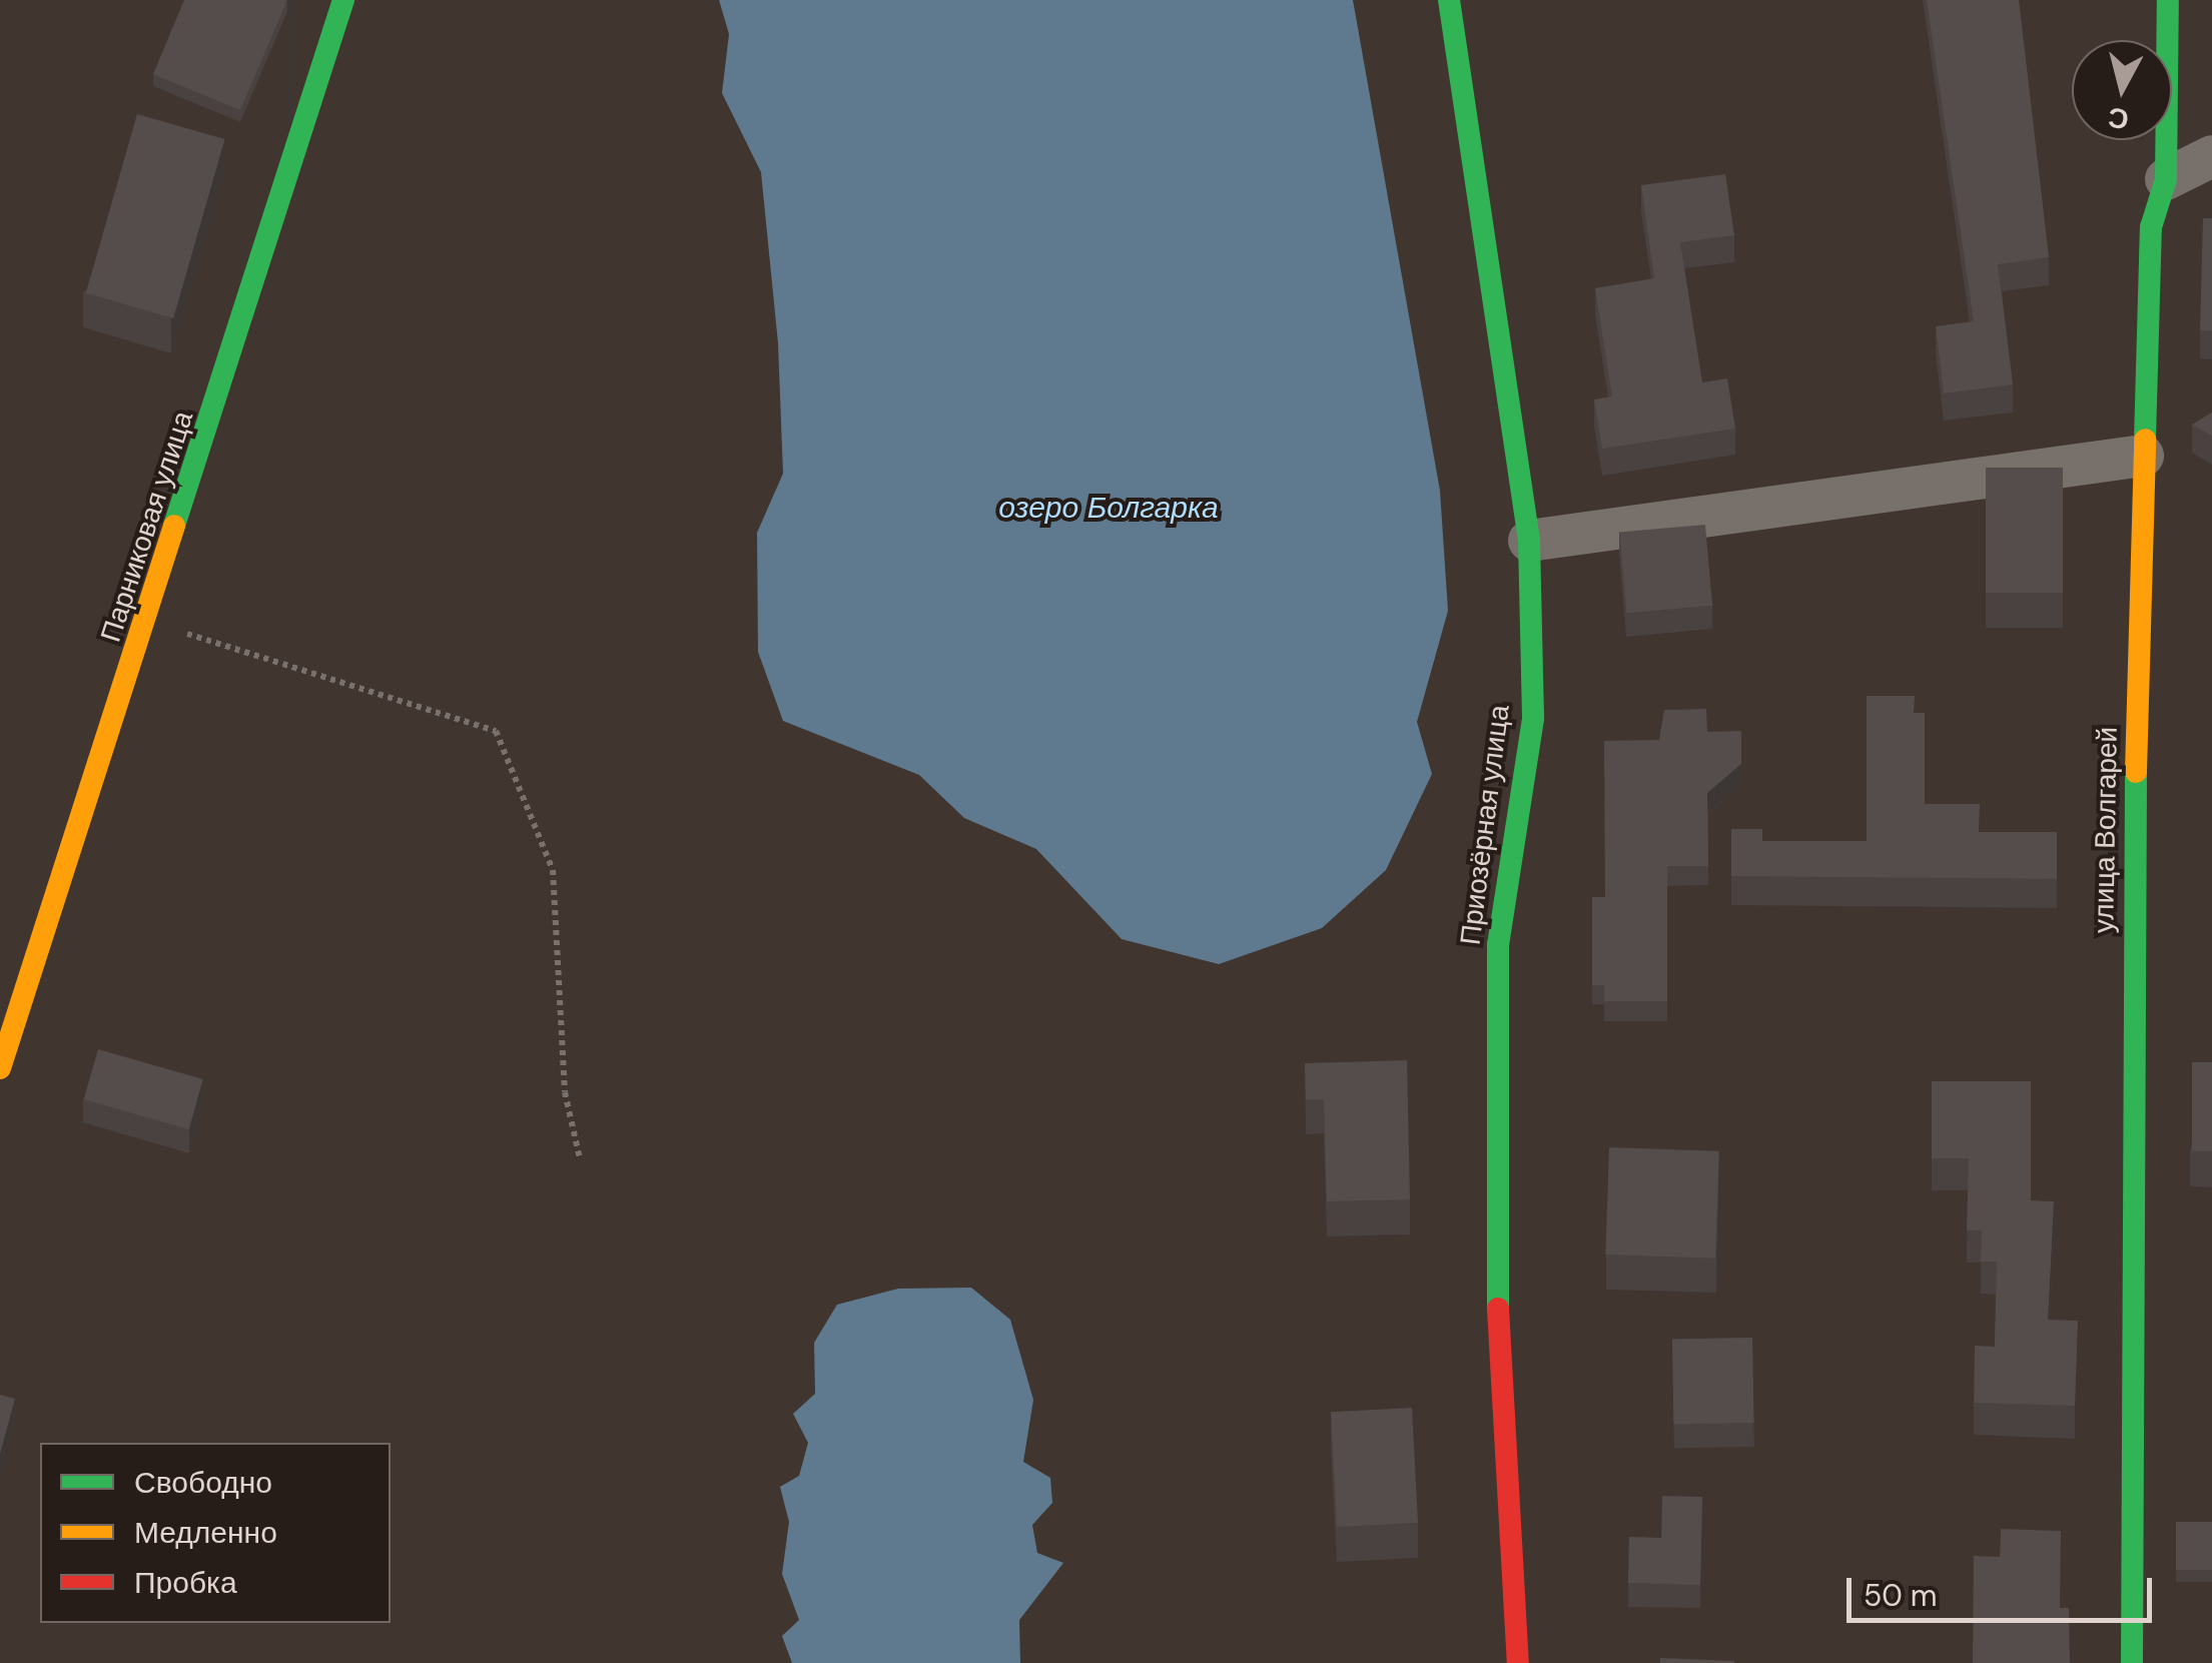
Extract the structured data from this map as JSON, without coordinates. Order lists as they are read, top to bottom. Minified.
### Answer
{"streets":{"street":["Парниковая улица","Приозёрная улица","улица Волгарей"]},"water":["озеро Болгарка"],"legend":["Свободно","Медленно","Пробка"],"scale_bar":"50 m","north":"bottom"}
